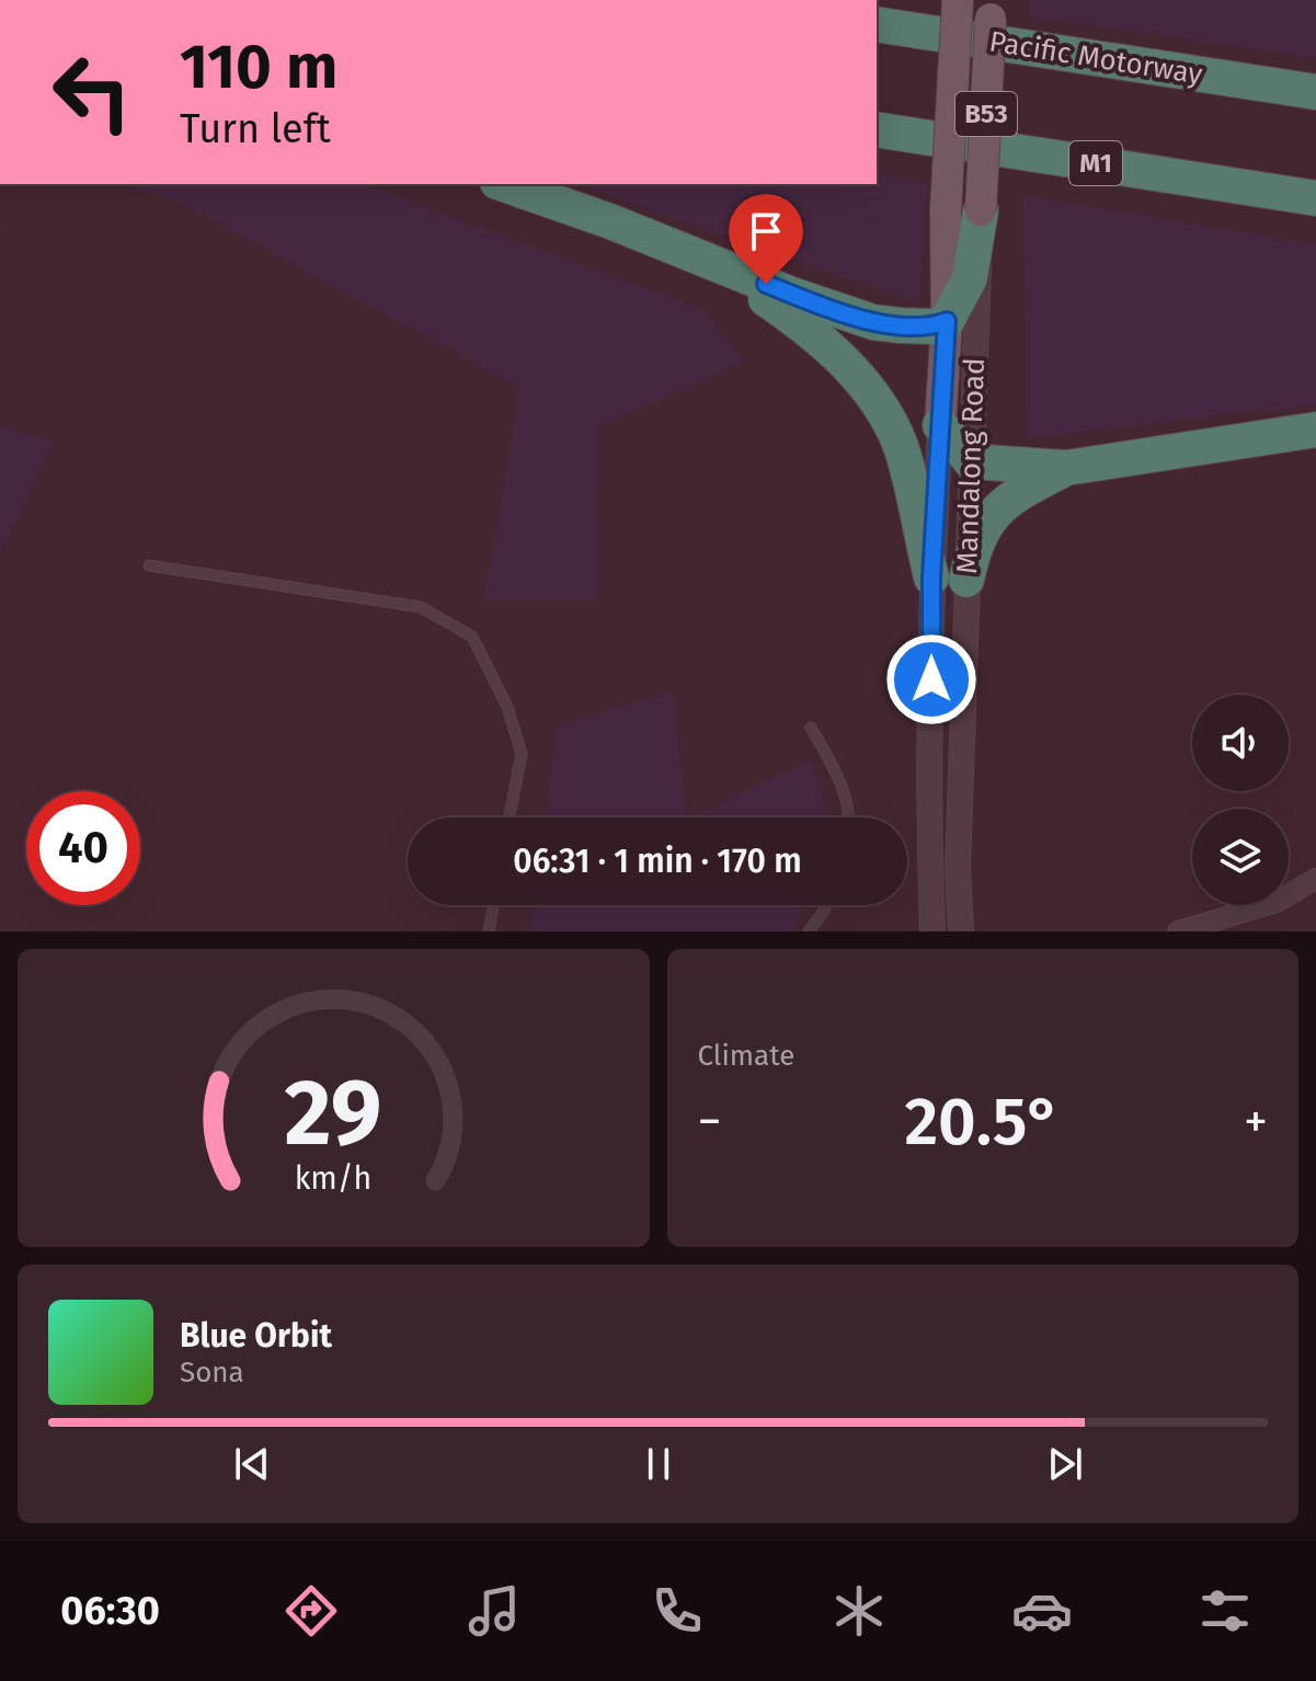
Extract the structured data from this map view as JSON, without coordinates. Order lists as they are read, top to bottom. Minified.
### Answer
{"streets":{"highway":["Pacific Motorway","M1"],"main road":["B53","Mandalong Road"]},"page":{"turn":["110 m","Turn left"],"limit":"40","trip":"06:31 · 1 min · 170 m","tile":"Climate","heat":["−","20.5°","+"],"song":["Blue Orbit","Sona"],"tabs":"06:30","gauge":["29","km/h"]}}
